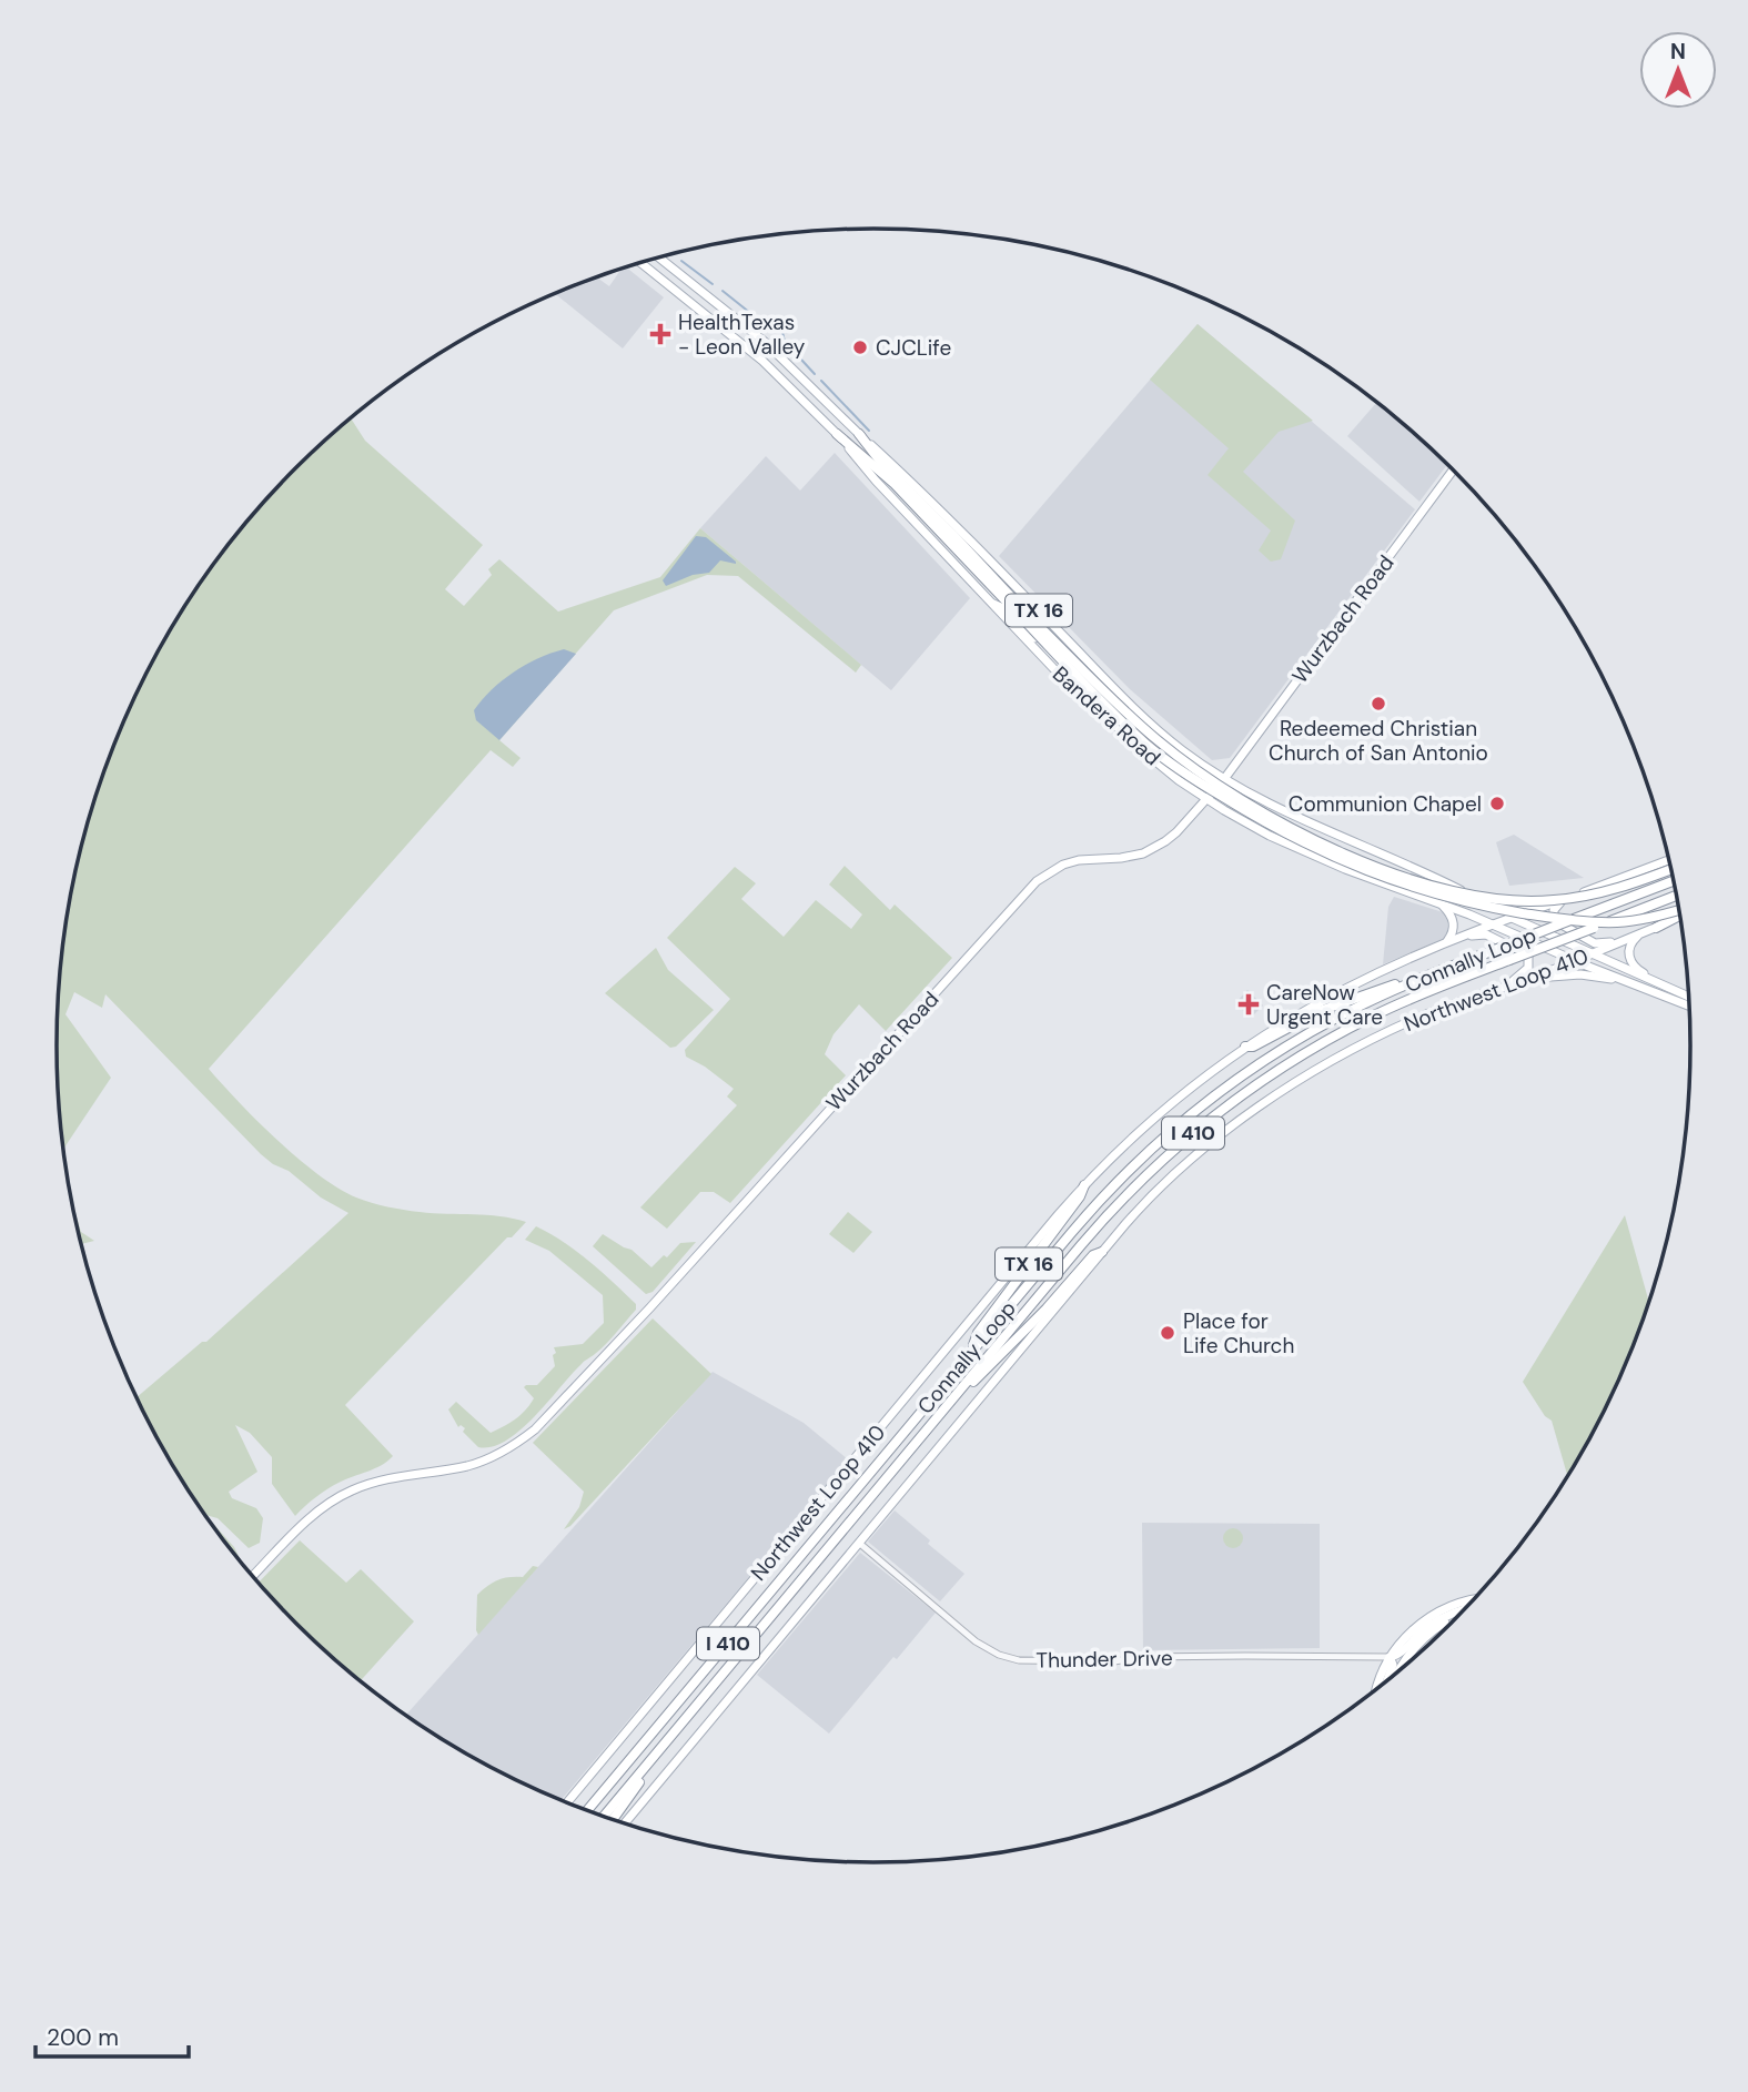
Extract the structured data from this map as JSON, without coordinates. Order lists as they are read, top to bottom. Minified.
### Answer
{"streets":{"highway":["TX 16","Connally Loop","I 410"],"main road":["Wurzbach Road","Bandera Road","Northwest Loop 410"],"street":["Thunder Drive"]},"crossings":[["TX 16","Connally Loop"],["TX 16","Northwest Loop 410"],["Wurzbach Road","Bandera Road"],["Bandera Road","Northwest Loop 410"],["Northwest Loop 410","Thunder Drive"]],"places":{"health":["HealthTexas - Leon Valley","CareNow Urgent Care"],"other":["CJCLife","Redeemed Christian Church of San Antonio","Communion Chapel","Place for Life Church"]},"scale_bar":"200 m","north":"top"}
